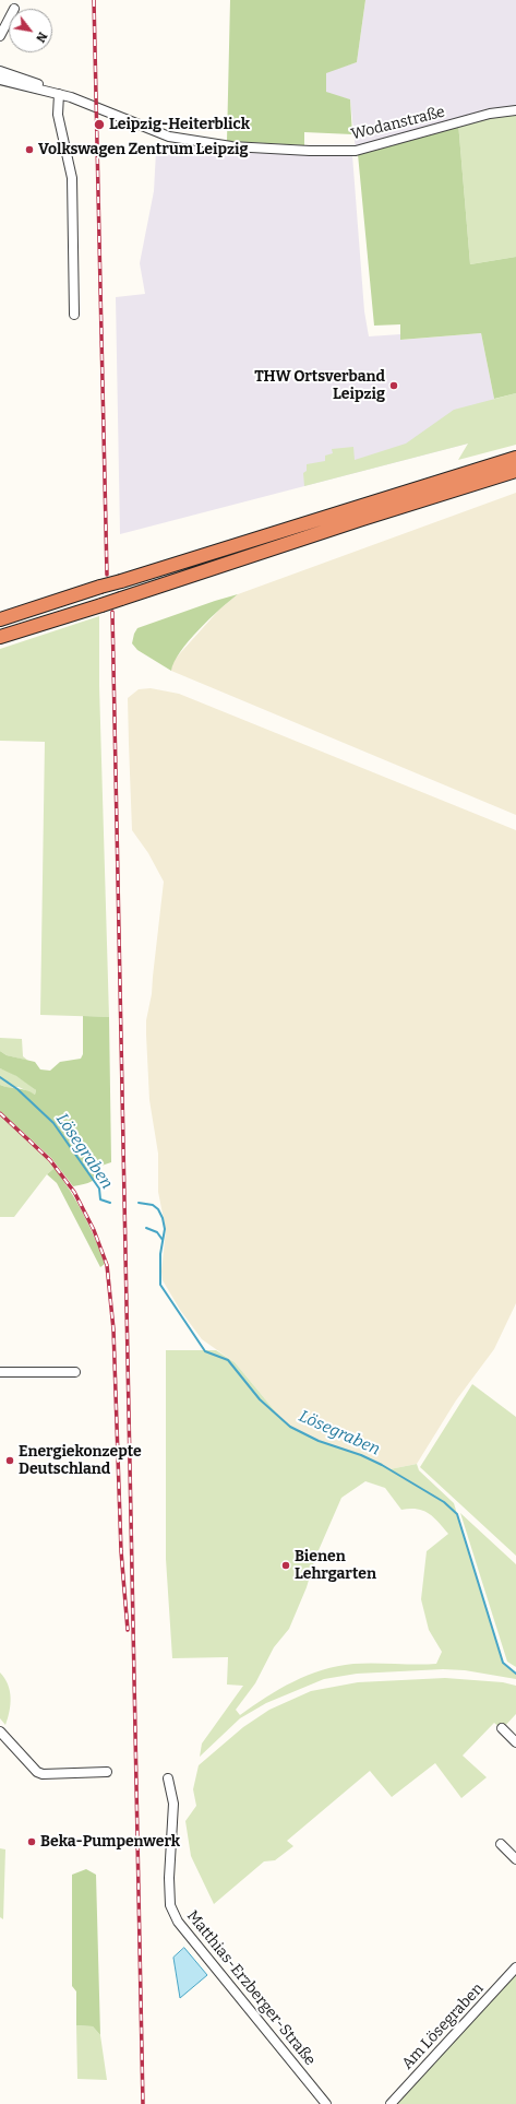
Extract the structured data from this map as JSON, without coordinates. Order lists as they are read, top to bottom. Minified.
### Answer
{"streets":{"street":["Wodanstraße","Matthias-Erzberger-Straße","Am Lösegraben"]},"water":["Lösegraben"],"places":["Leipzig-Heiterblick","Volkswagen Zentrum Leipzig","THW Ortsverband Leipzig","Energiekonzepte Deutschland","Bienen Lehrgarten","Beka-Pumpenwerk"],"north":"bottom right"}
